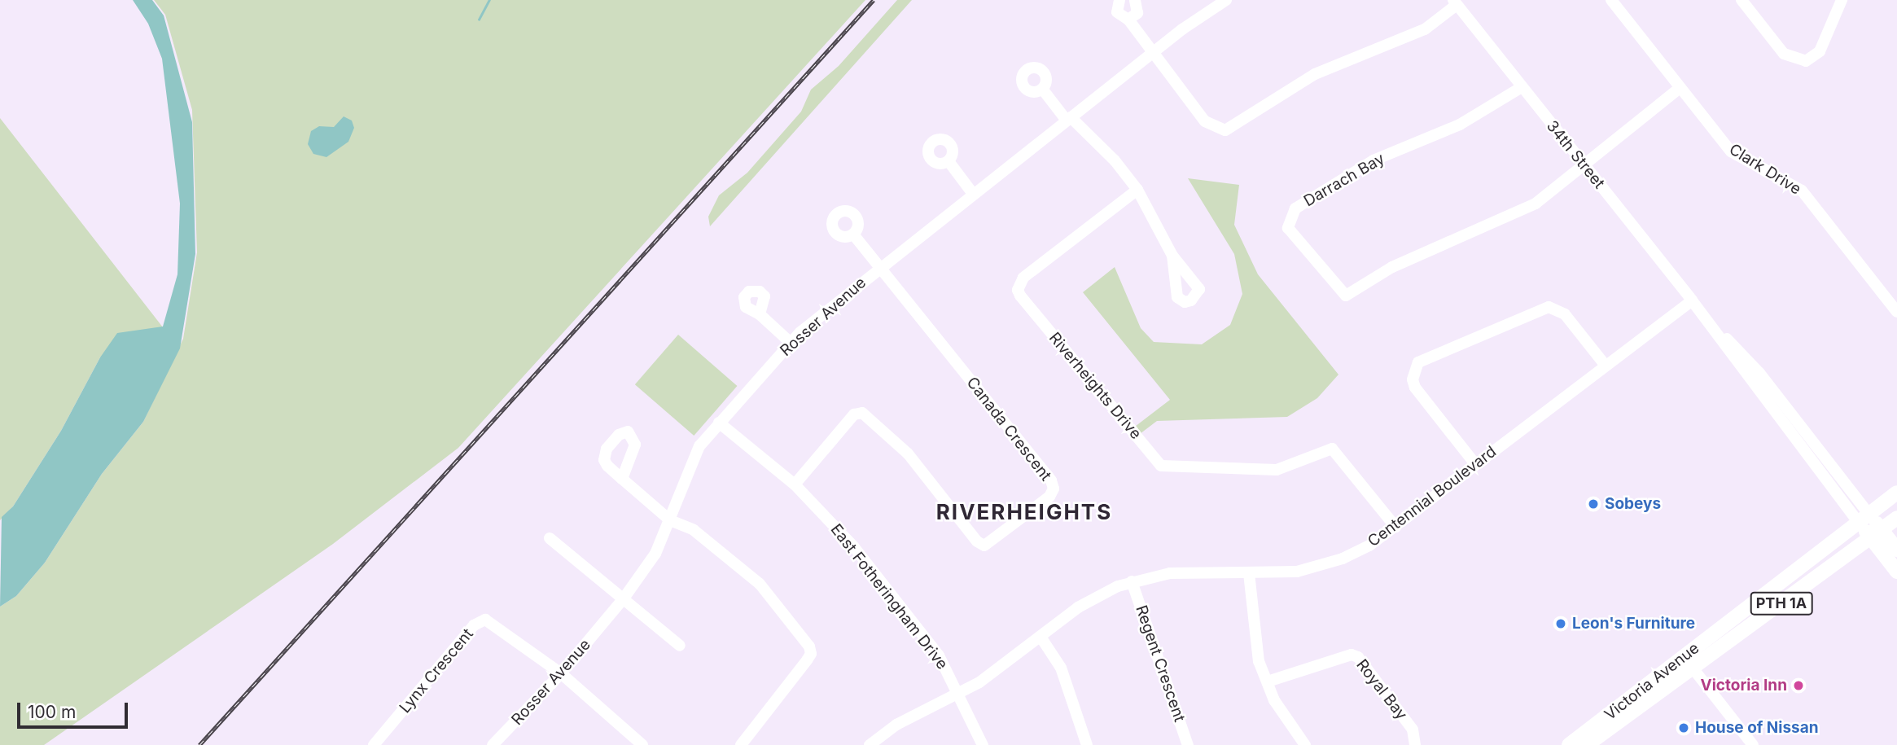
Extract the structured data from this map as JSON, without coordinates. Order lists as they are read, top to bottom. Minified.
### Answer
{"streets":{"main road":["34th Street","PTH 1A","Victoria Avenue"],"street":["Clark Drive","Darrach Bay","Rosser Avenue","Riverheights Drive","Canada Crescent","Centennial Boulevard","East Fotheringham Drive","Regent Crescent","Lynx Crescent","Royal Bay"]},"crossings":[["34th Street","Darrach Bay"],["34th Street","Centennial Boulevard"],["34th Street","Victoria Avenue"],["Rosser Avenue","Canada Crescent"],["Rosser Avenue","East Fotheringham Drive"],["Rosser Avenue","Lynx Crescent"],["Riverheights Drive","Centennial Boulevard"],["Canada Crescent","East Fotheringham Drive"],["Centennial Boulevard","East Fotheringham Drive"],["Centennial Boulevard","Regent Crescent"]],"districts":["RIVERHEIGHTS"],"places":["Sobeys","Leon's Furniture","Victoria Inn","House of Nissan"],"scale_bar":"100 m"}
